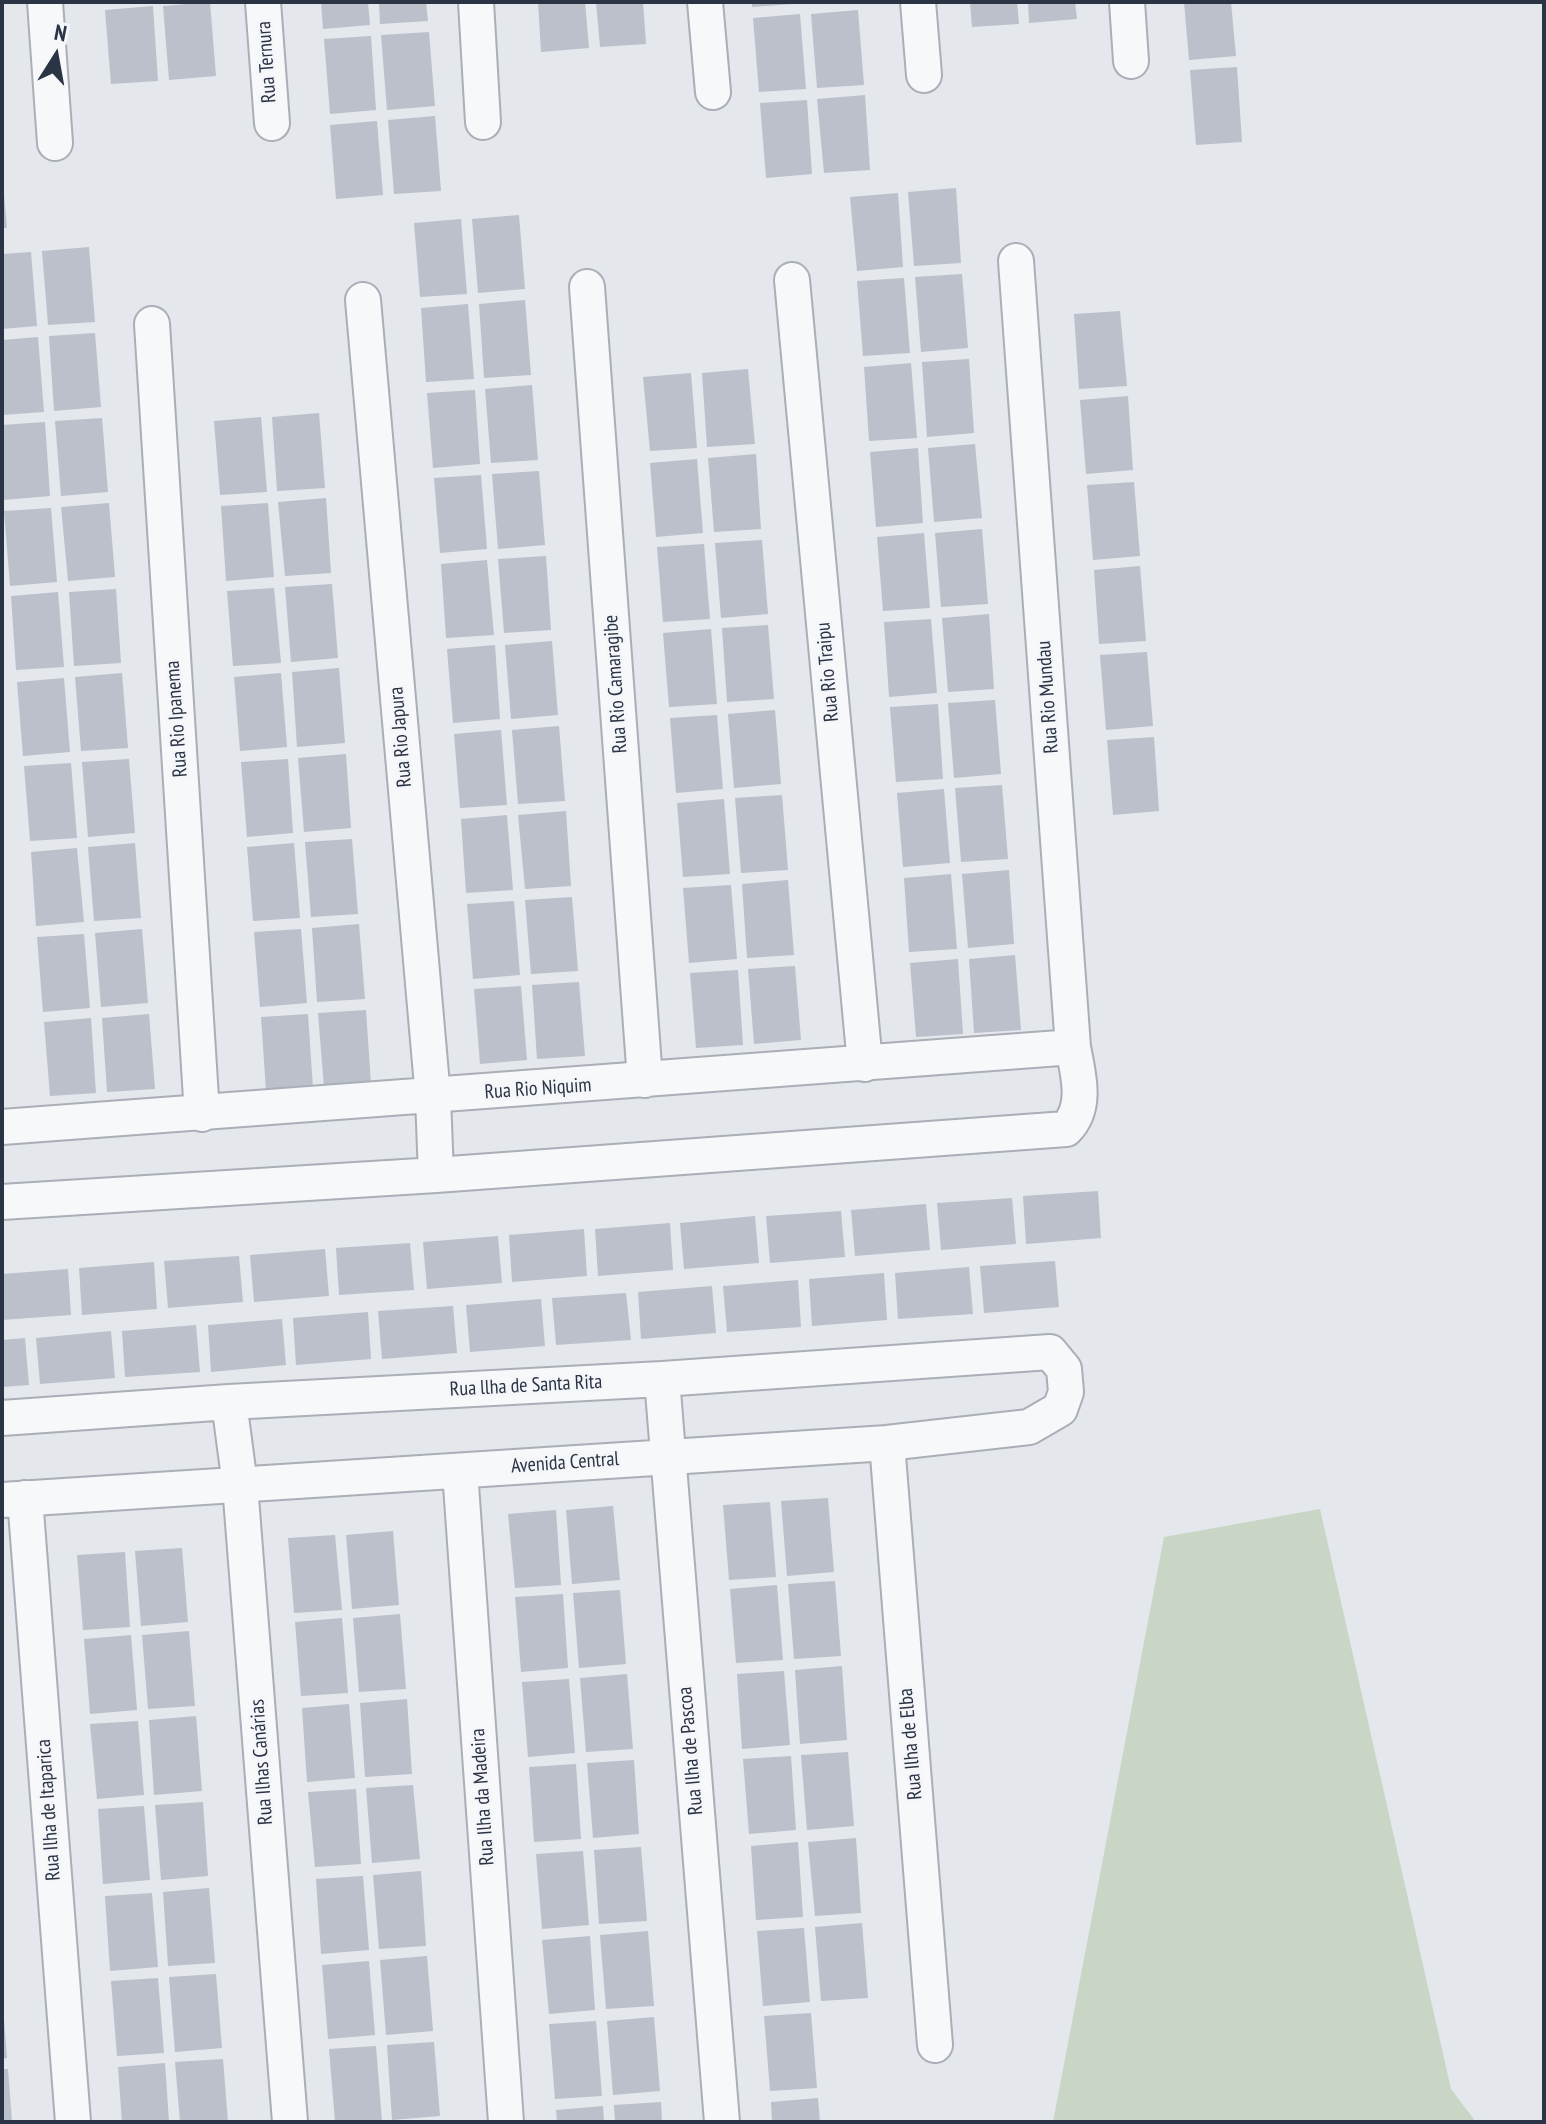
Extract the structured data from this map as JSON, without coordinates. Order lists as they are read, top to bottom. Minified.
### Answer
{"streets":{"street":["Rua Ternura","Rua Rio Traipu","Rua Rio Camaragibe","Rua Rio Mundau","Rua Rio Ipanema","Rua Rio Japura","Rua Rio Niquim","Rua llha de Santa Rita","Avenida Central","Rua Ilha de Elba","Rua Ilha de Pascoa","Rua Ilhas Canárias","Rua Ilha da Madeira","Rua Ilha de Itaparica"]},"crossings":[["Rua Rio Traipu","Rua Rio Niquim"],["Rua Rio Camaragibe","Rua Rio Niquim"],["Rua Rio Mundau","Rua Rio Japura"],["Rua Rio Mundau","Rua Rio Niquim"],["Rua Rio Ipanema","Rua Rio Niquim"],["Rua Rio Japura","Rua Rio Niquim"],["Rua llha de Santa Rita","Avenida Central"],["Rua llha de Santa Rita","Rua Ilha de Pascoa"],["Rua llha de Santa Rita","Rua Ilhas Canárias"],["Avenida Central","Rua Ilha de Elba"],["Avenida Central","Rua Ilha de Pascoa"],["Avenida Central","Rua Ilhas Canárias"],["Avenida Central","Rua Ilha da Madeira"],["Avenida Central","Rua Ilha de Itaparica"]],"north":"top"}
